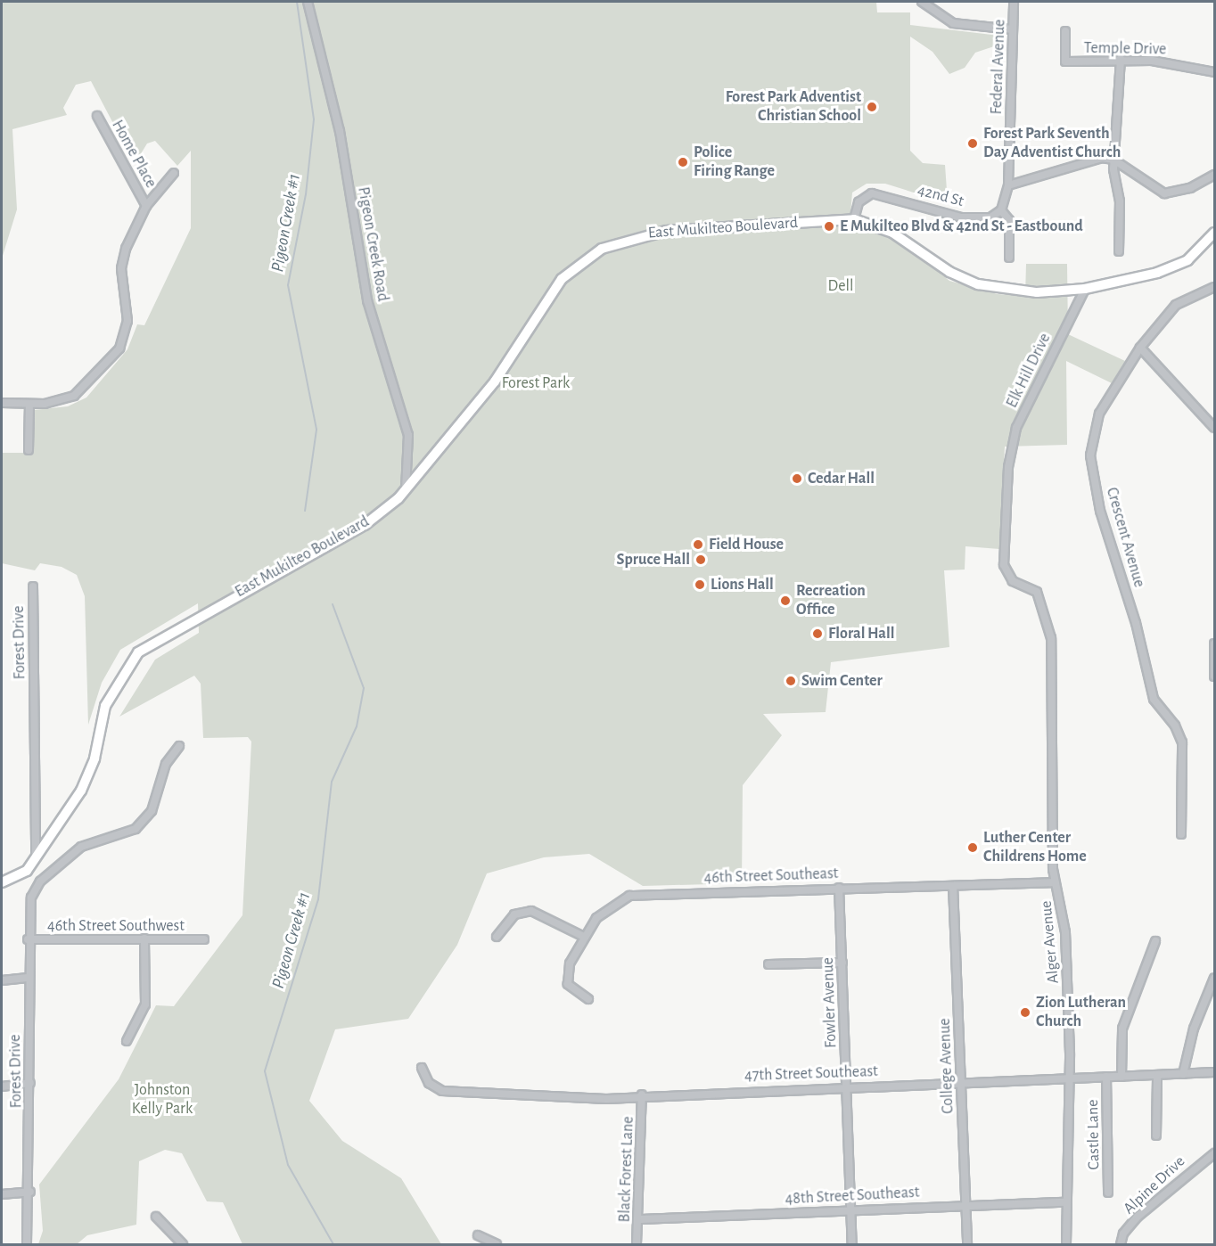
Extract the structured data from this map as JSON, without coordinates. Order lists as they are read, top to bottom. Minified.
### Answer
{"streets":{"main road":["East Mukilteo Boulevard"],"street":["Temple Drive","Federal Avenue","Home Place","42nd St","Pigeon Creek Road","Elk Hill Drive","Crescent Avenue","Forest Drive","46th Street Southeast","46th Street Southwest","Alger Avenue","Fowler Avenue","College Avenue","47th Street Southeast","Castle Lane","Black Forest Lane","Alpine Drive","48th Street Southeast"]},"crossings":[["Federal Avenue","42nd St"],["42nd St","East Mukilteo Boulevard"],["East Mukilteo Boulevard","Pigeon Creek Road"],["East Mukilteo Boulevard","Elk Hill Drive"],["East Mukilteo Boulevard","Forest Drive"],["Elk Hill Drive","Alger Avenue"],["Forest Drive","46th Street Southwest"],["46th Street Southeast","Alger Avenue"],["46th Street Southeast","Fowler Avenue"],["46th Street Southeast","College Avenue"],["Alger Avenue","47th Street Southeast"],["Alger Avenue","48th Street Southeast"],["Fowler Avenue","47th Street Southeast"],["Fowler Avenue","48th Street Southeast"],["College Avenue","47th Street Southeast"],["College Avenue","48th Street Southeast"],["47th Street Southeast","Castle Lane"],["47th Street Southeast","Black Forest Lane"],["Black Forest Lane","48th Street Southeast"]],"water":["Pigeon Creek #1"],"parks":["Dell","Forest Park","Johnston Kelly Park"],"places":["Forest Park Adventist Christian School","Forest Park Seventh Day Adventist Church","Police Firing Range","E Mukilteo Blvd & 42nd St - Eastbound","Cedar Hall","Field House","Spruce Hall","Lions Hall","Recreation Office","Floral Hall","Swim Center","Luther Center Childrens Home","Zion Lutheran Church"]}
